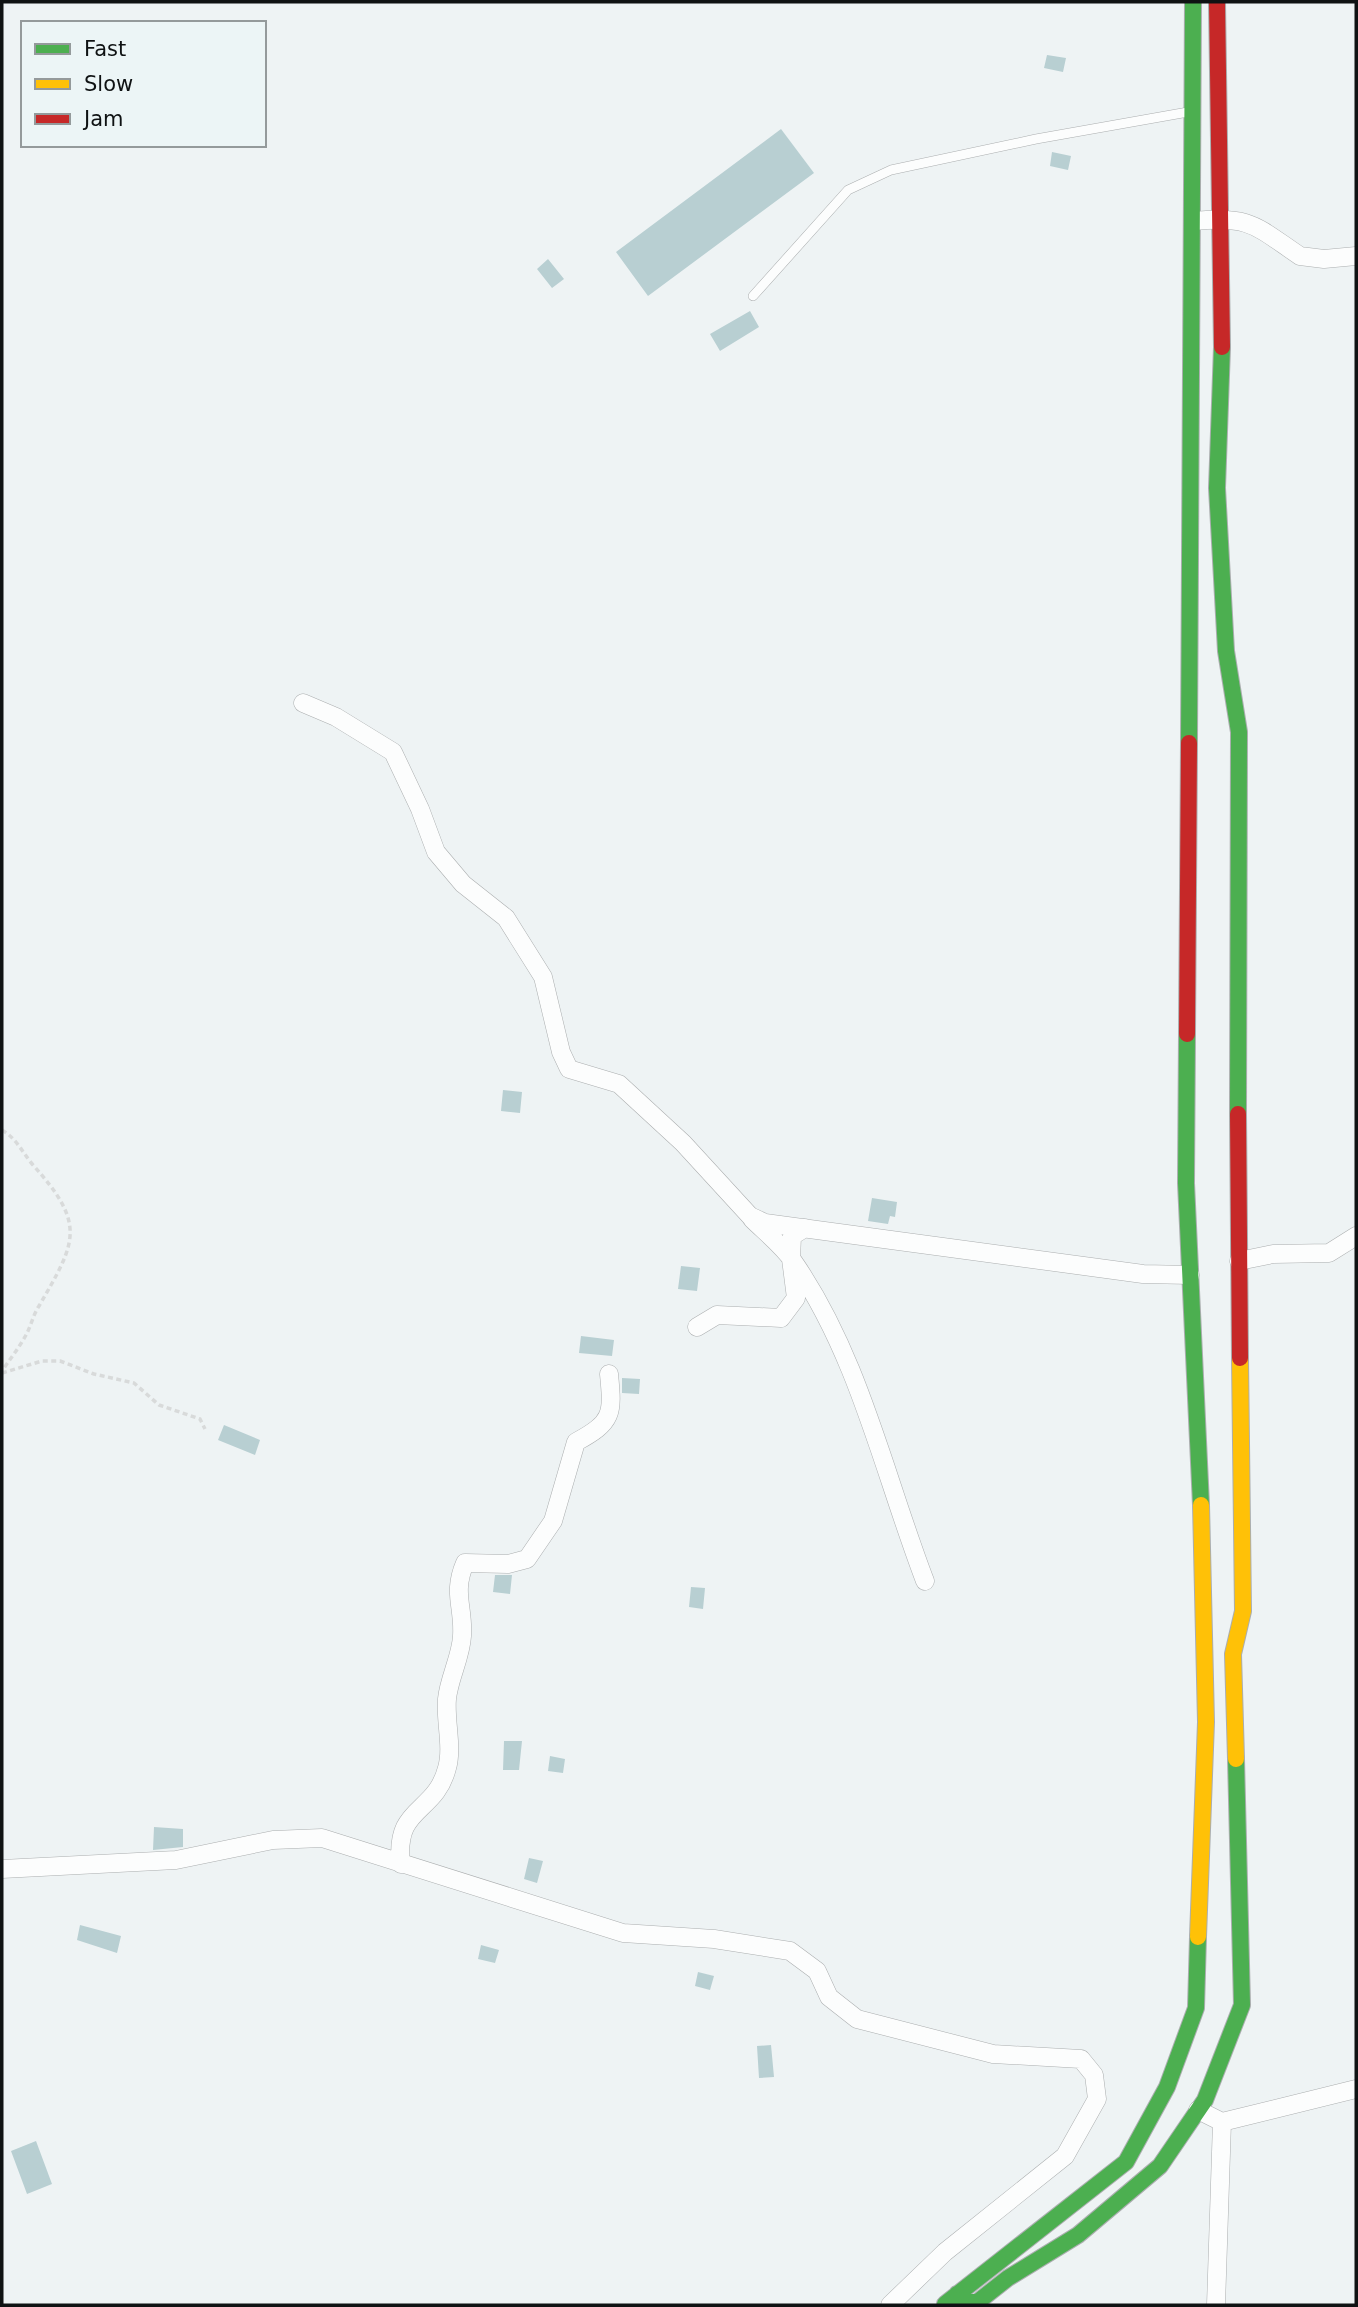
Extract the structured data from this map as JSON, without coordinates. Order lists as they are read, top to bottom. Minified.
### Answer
{"legend":["Fast","Slow","Jam"]}
